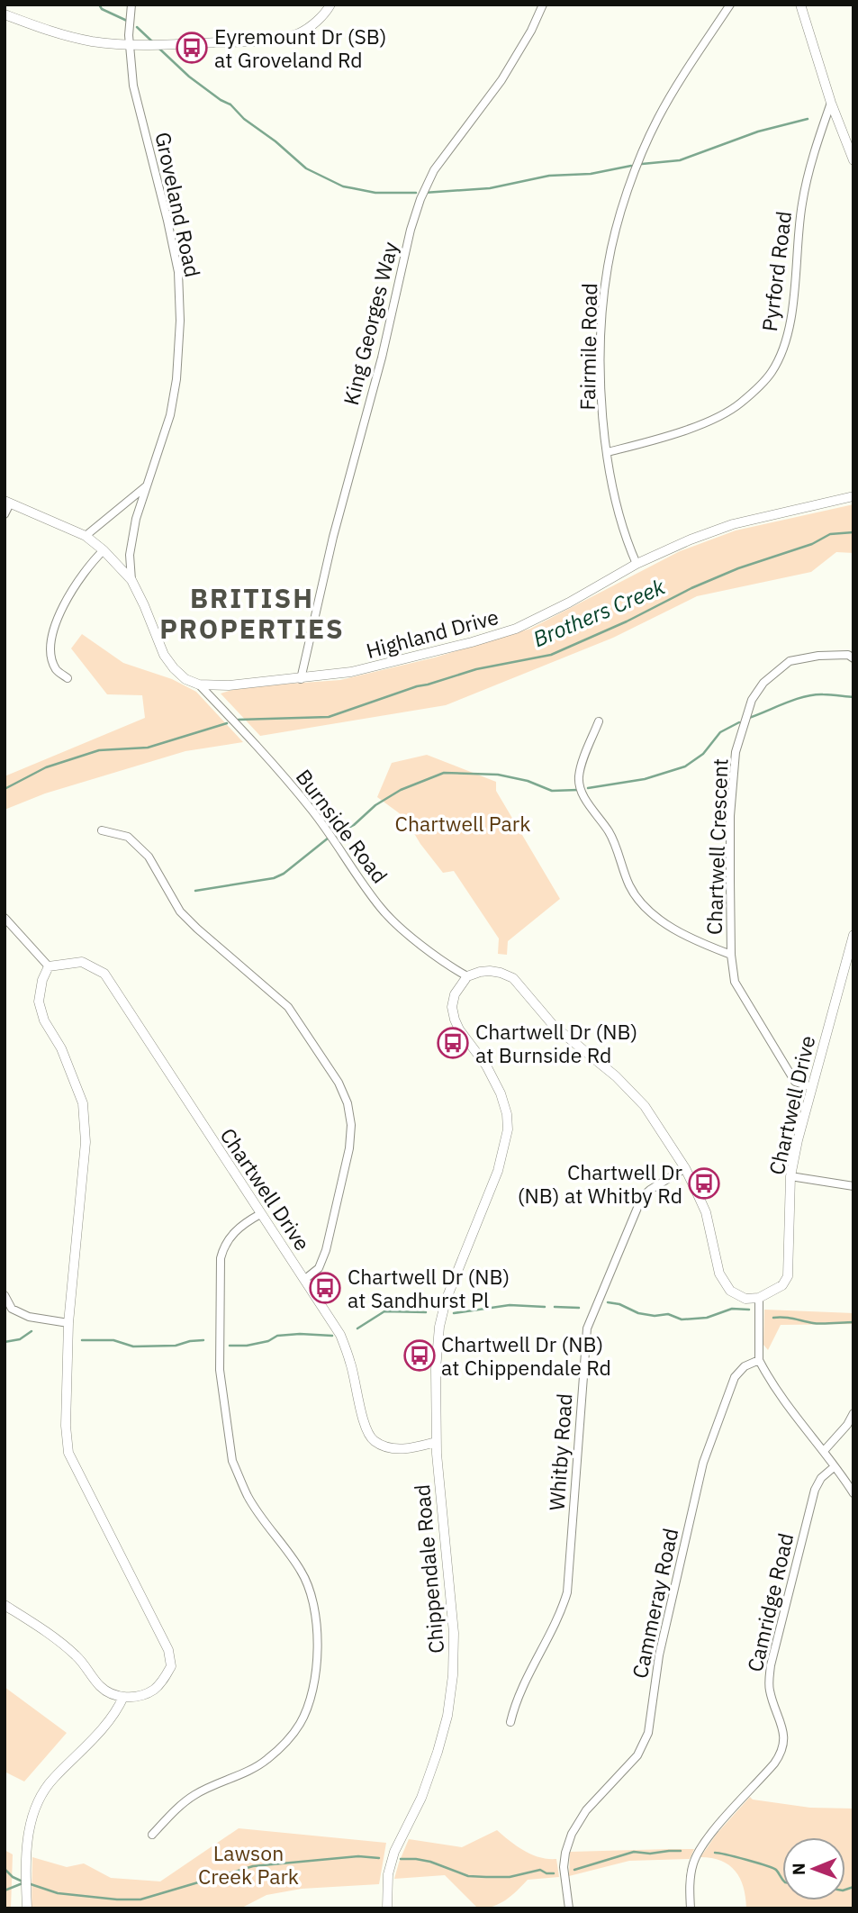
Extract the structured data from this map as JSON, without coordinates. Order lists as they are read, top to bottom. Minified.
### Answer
{"streets":{"street":["Groveland Road","Pyrford Road","King Georges Way","Fairmile Road","Highland Drive","Burnside Road","Chartwell Crescent","Chartwell Drive","Whitby Road","Chippendale Road","Camridge Road","Cammeray Road"]},"crossings":[["Pyrford Road","Fairmile Road"],["King Georges Way","Highland Drive"],["Fairmile Road","Highland Drive"],["Highland Drive","Burnside Road"],["Chartwell Crescent","Chartwell Drive"],["Chartwell Drive","Chippendale Road"]],"districts":["BRITISH PROPERTIES"],"water":["Brothers Creek"],"parks":["Chartwell Park","Lawson Creek Park"],"places":{"bus stop":["Eyremount Dr (SB) at Groveland Rd","Chartwell Dr (NB) at Burnside Rd","Chartwell Dr (NB) at Whitby Rd","Chartwell Dr (NB) at Sandhurst Pl","Chartwell Dr (NB) at Chippendale Rd"]},"north":"left"}
